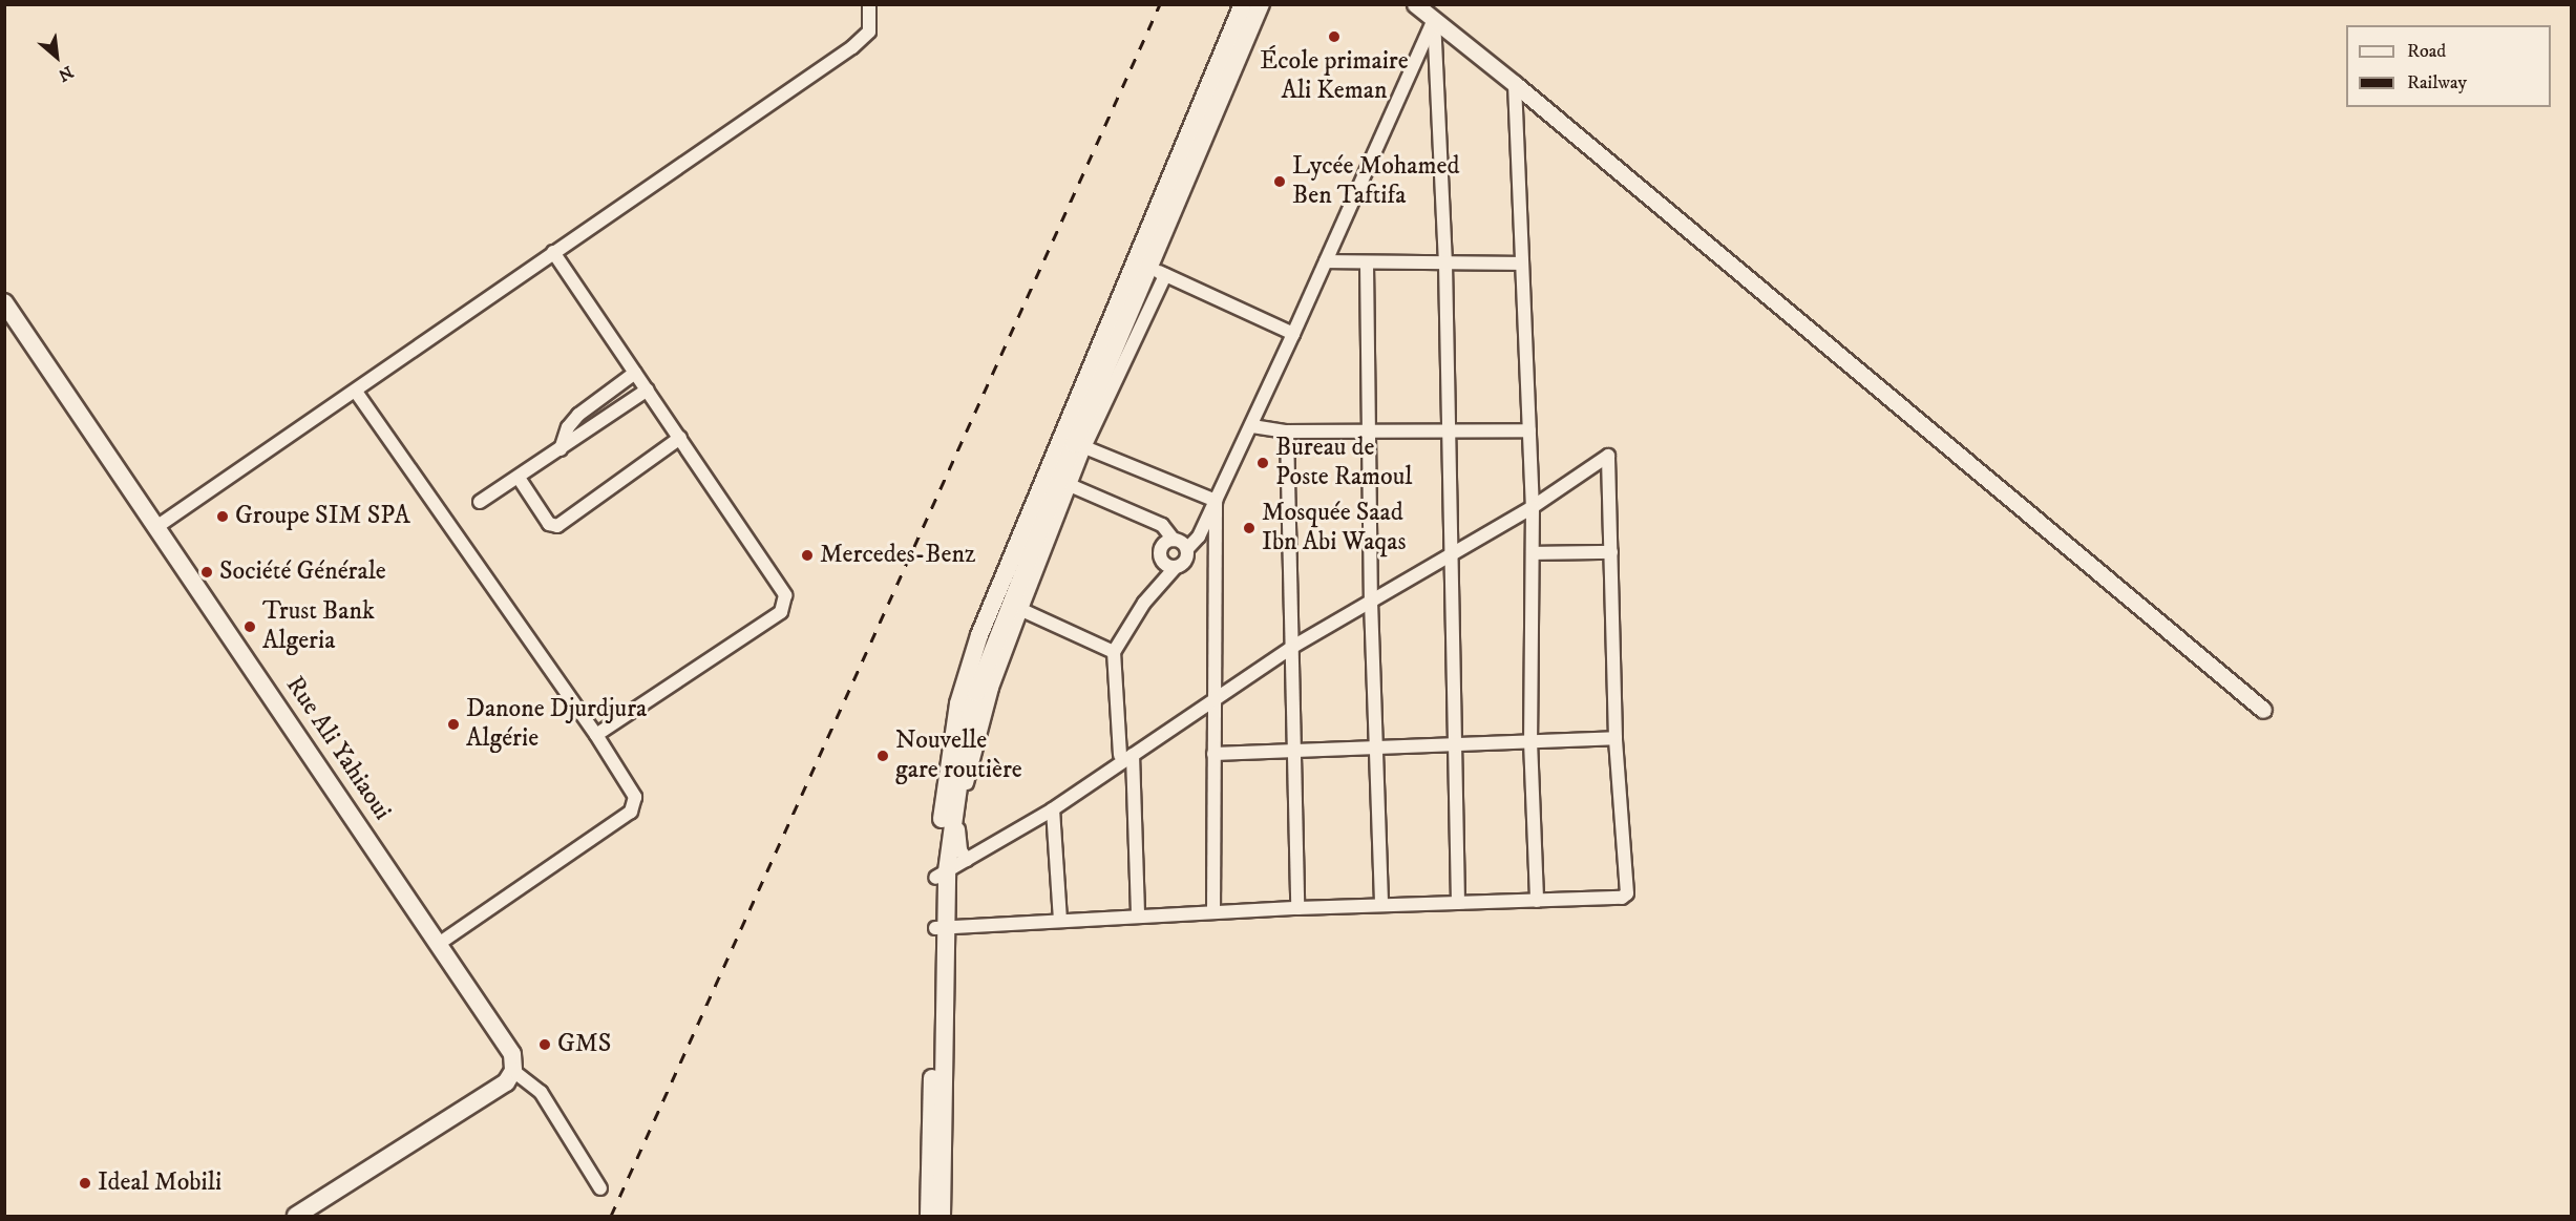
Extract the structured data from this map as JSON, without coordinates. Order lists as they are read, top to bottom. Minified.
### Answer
{"streets":{"main road":["Rue Ali Yahiaoui"]},"places":["École primaire Ali Keman","Lycée Mohamed Ben Taftifa","Bureau de Poste Ramoul","Groupe SIM SPA","Mosquée Saad Ibn Abi Waqas","Mercedes-Benz","Société Générale","Trust Bank Algeria","Danone Djurdjura Algérie","Nouvelle gare routière","GMS","Ideal Mobili"],"legend":["Road","Railway"],"north":"bottom right"}
